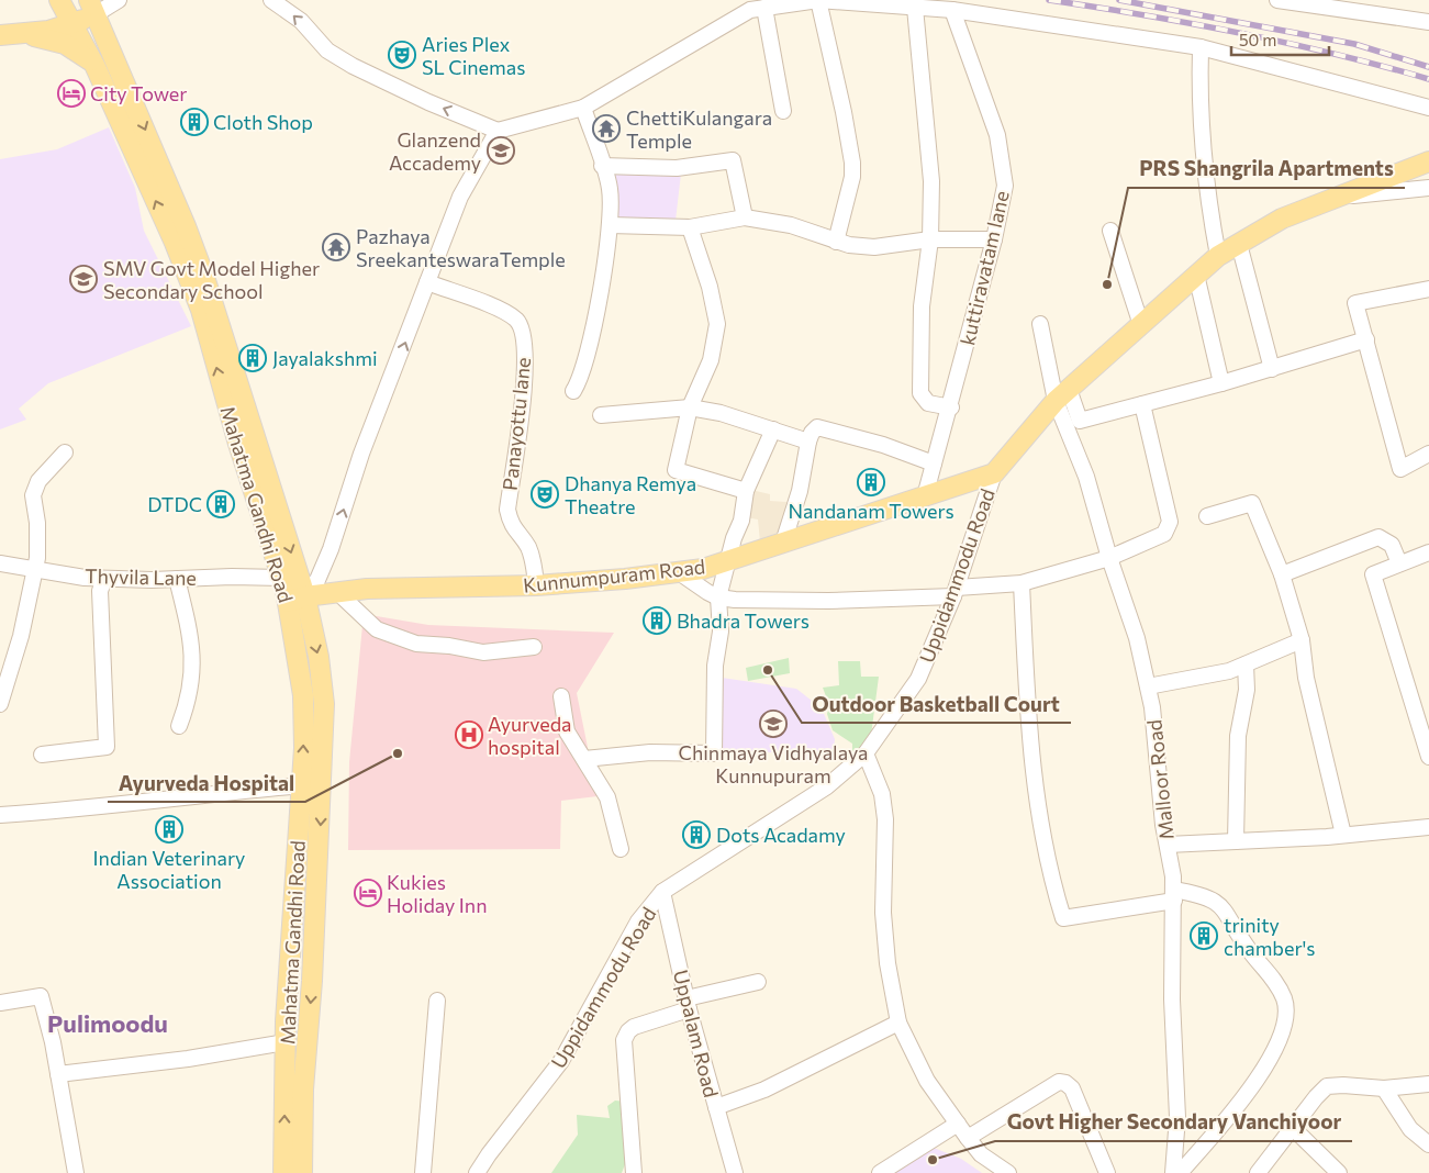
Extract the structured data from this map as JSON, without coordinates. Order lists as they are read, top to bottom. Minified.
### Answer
{"streets":{"main road":["Mahatma Gandhi Road","Kunnumpuram Road","Uppidammodu Road"],"street":["kuttiravatam lane","Panayottu lane","Thyvila Lane","Malloor Road","Uppalam Road"]},"crossings":[["kuttiravatam lane","Kunnumpuram Road"],["Panayottu lane","Kunnumpuram Road"],["Mahatma Gandhi Road","Kunnumpuram Road"],["Mahatma Gandhi Road","Thyvila Lane"],["Kunnumpuram Road","Uppidammodu Road"],["Uppidammodu Road","Malloor Road"],["Uppidammodu Road","Uppalam Road"]],"districts":["Pulimoodu"],"places":{"theatre":["Aries Plex SL Cinemas","Dhanya Remya Theatre"],"hotel":["City Tower","Kukies Holiday Inn"],"building":["Cloth Shop","Jayalakshmi","Nandanam Towers","DTDC","Bhadra Towers","Indian Veterinary Association","Dots Acadamy","trinity chamber's"],"temple":["ChettiKulangara Temple","Pazhaya SreekanteswaraTemple"],"school or university":["Glanzend Accademy","SMV Govt Model Higher Secondary School","Chinmaya Vidhyalaya Kunnupuram"],"other":["PRS Shangrila Apartments","Outdoor Basketball Court","Ayurveda Hospital","Govt Higher Secondary Vanchiyoor"],"hospital":["Ayurveda hospital"]},"scale_bar":"50 m"}
